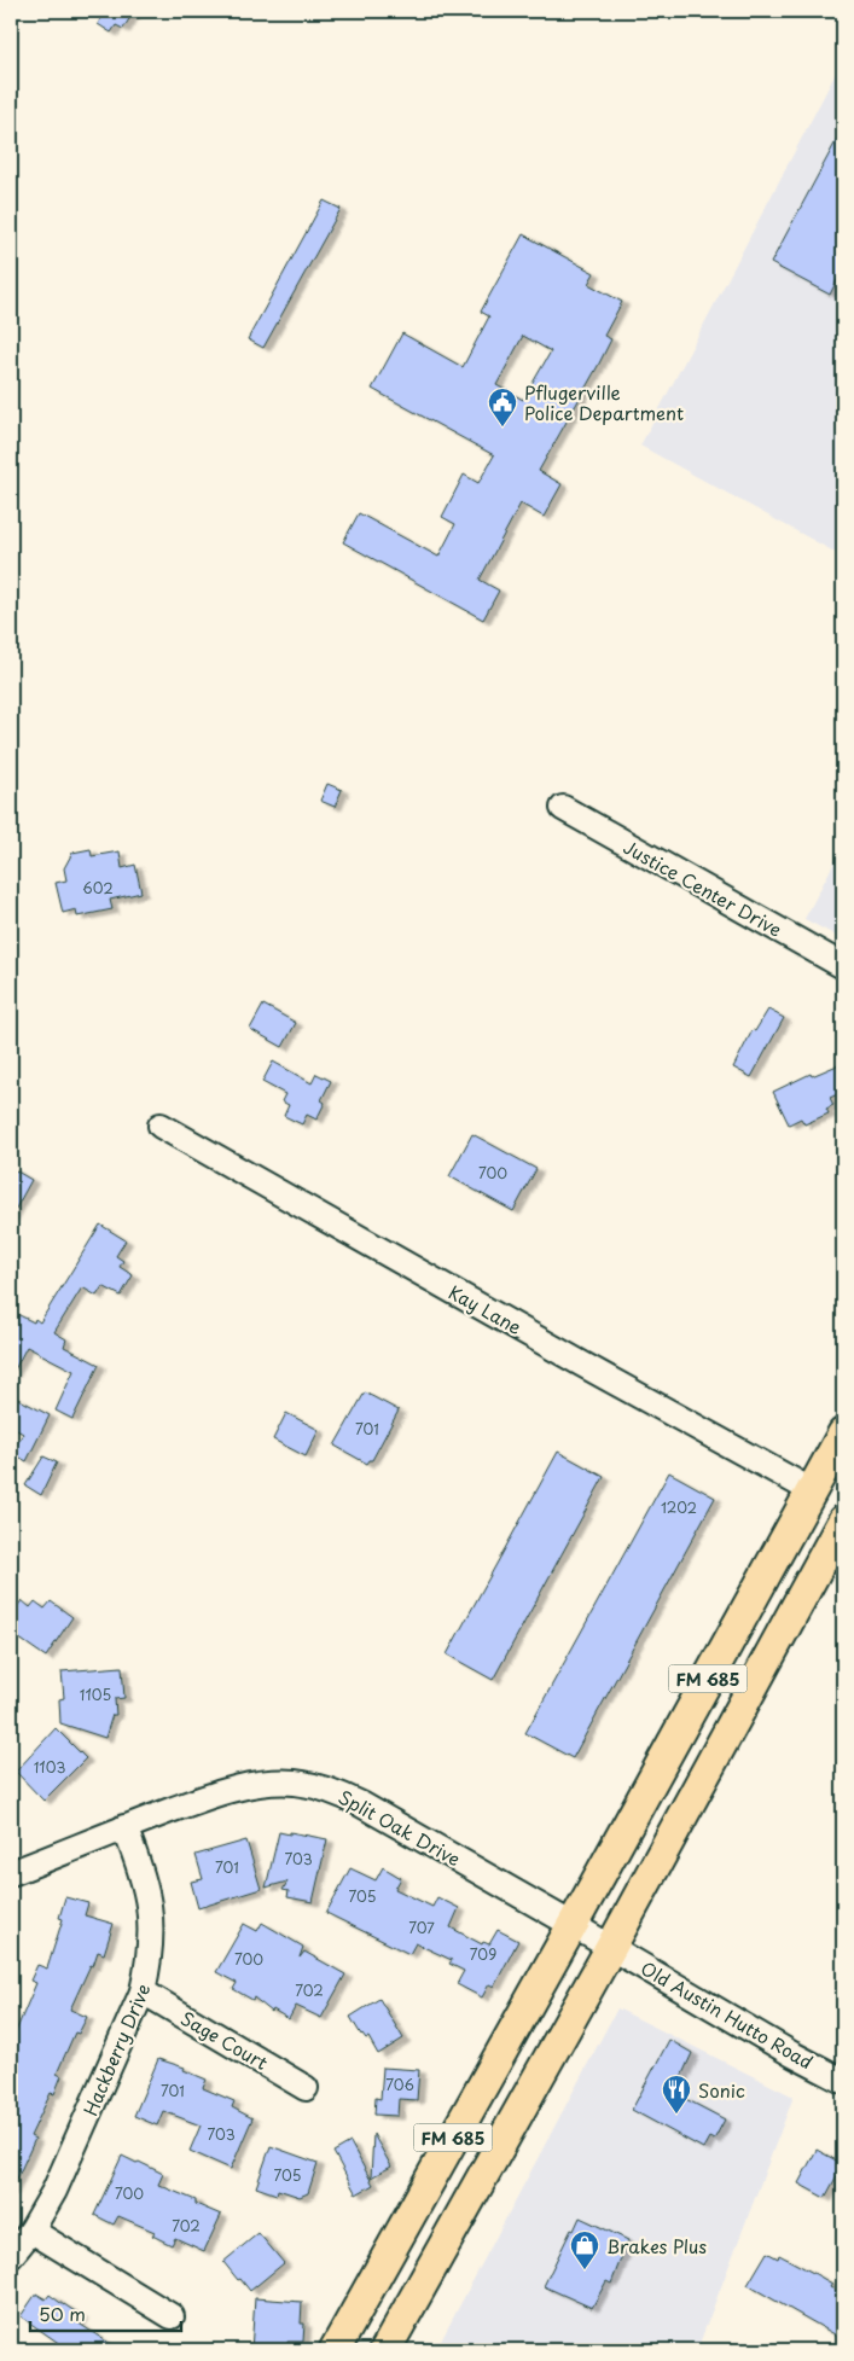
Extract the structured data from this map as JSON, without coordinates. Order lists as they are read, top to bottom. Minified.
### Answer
{"streets":{"main road":["FM 685"],"street":["Justice Center Drive","Kay Lane","Split Oak Drive","Old Austin Hutto Road","Sage Court","Hackberry Drive"]},"crossings":[["Kay Lane","FM 685"],["FM 685","Split Oak Drive"],["FM 685","Old Austin Hutto Road"],["Split Oak Drive","Old Austin Hutto Road"],["Split Oak Drive","Hackberry Drive"],["Sage Court","Hackberry Drive"]],"places":{"public building":["Pflugerville Police Department"],"restaurant":["Sonic"],"shop":["Brakes Plus"]},"house_numbers":["602","700","701","1202","1105","1103","703","701","705","707","709","700","702","706","701","703","705","700","702"],"scale_bar":"50 m"}
